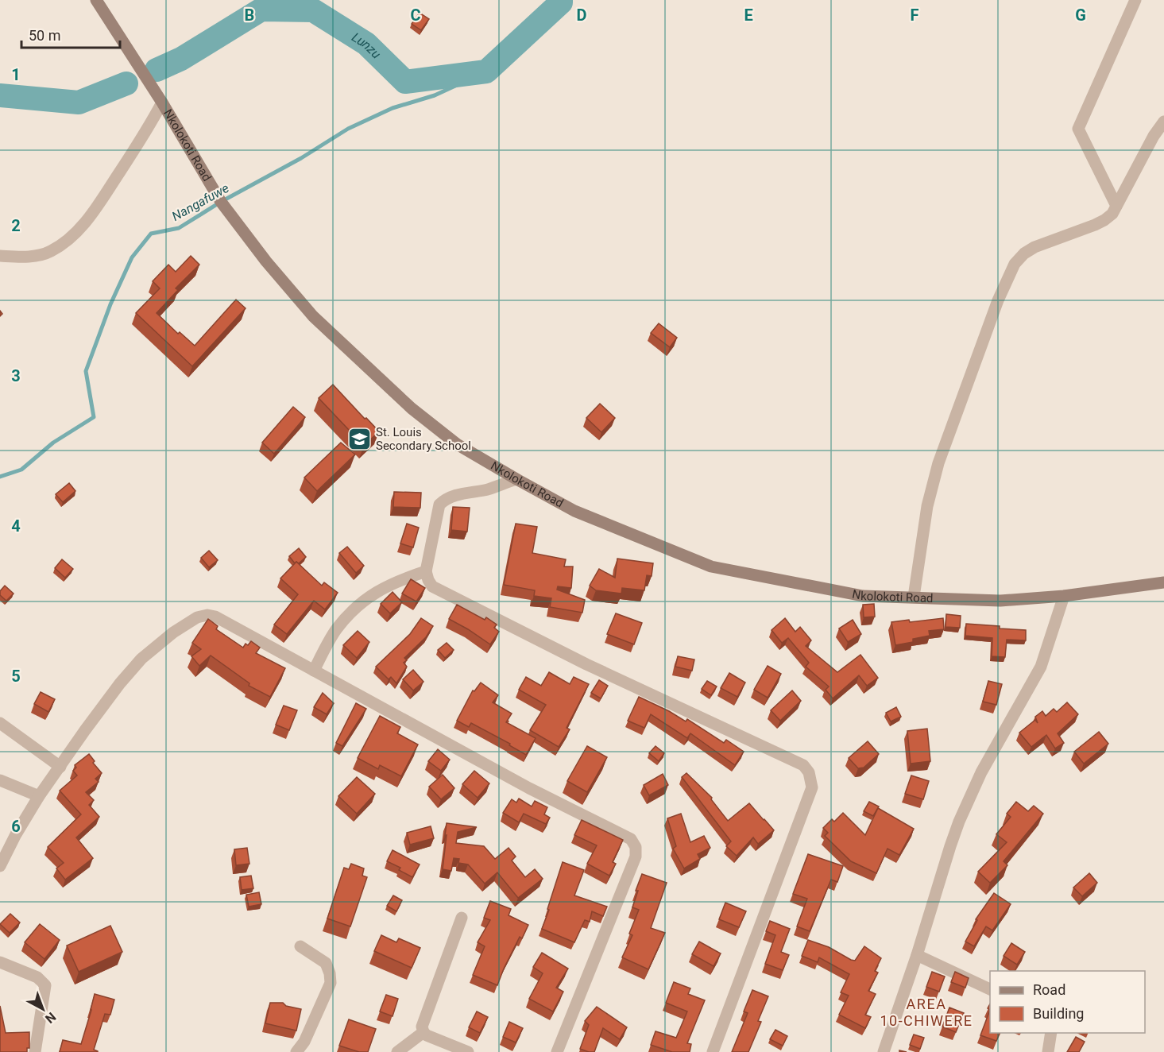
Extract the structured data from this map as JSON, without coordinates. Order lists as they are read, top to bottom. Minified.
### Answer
{"streets":{"main road":["Nkolokoti Road"]},"districts":["AREA 10-CHIWERE"],"water":["Lunzu","Nangafuwe"],"places":{"school or university":["St. Louis Secondary School"]},"legend":["Road","Building"],"scale_bar":"50 m","north":"bottom right","grid":{"columns":["B","C","D","E","F","G"],"rows":["1","2","3","4","5","6"]}}
